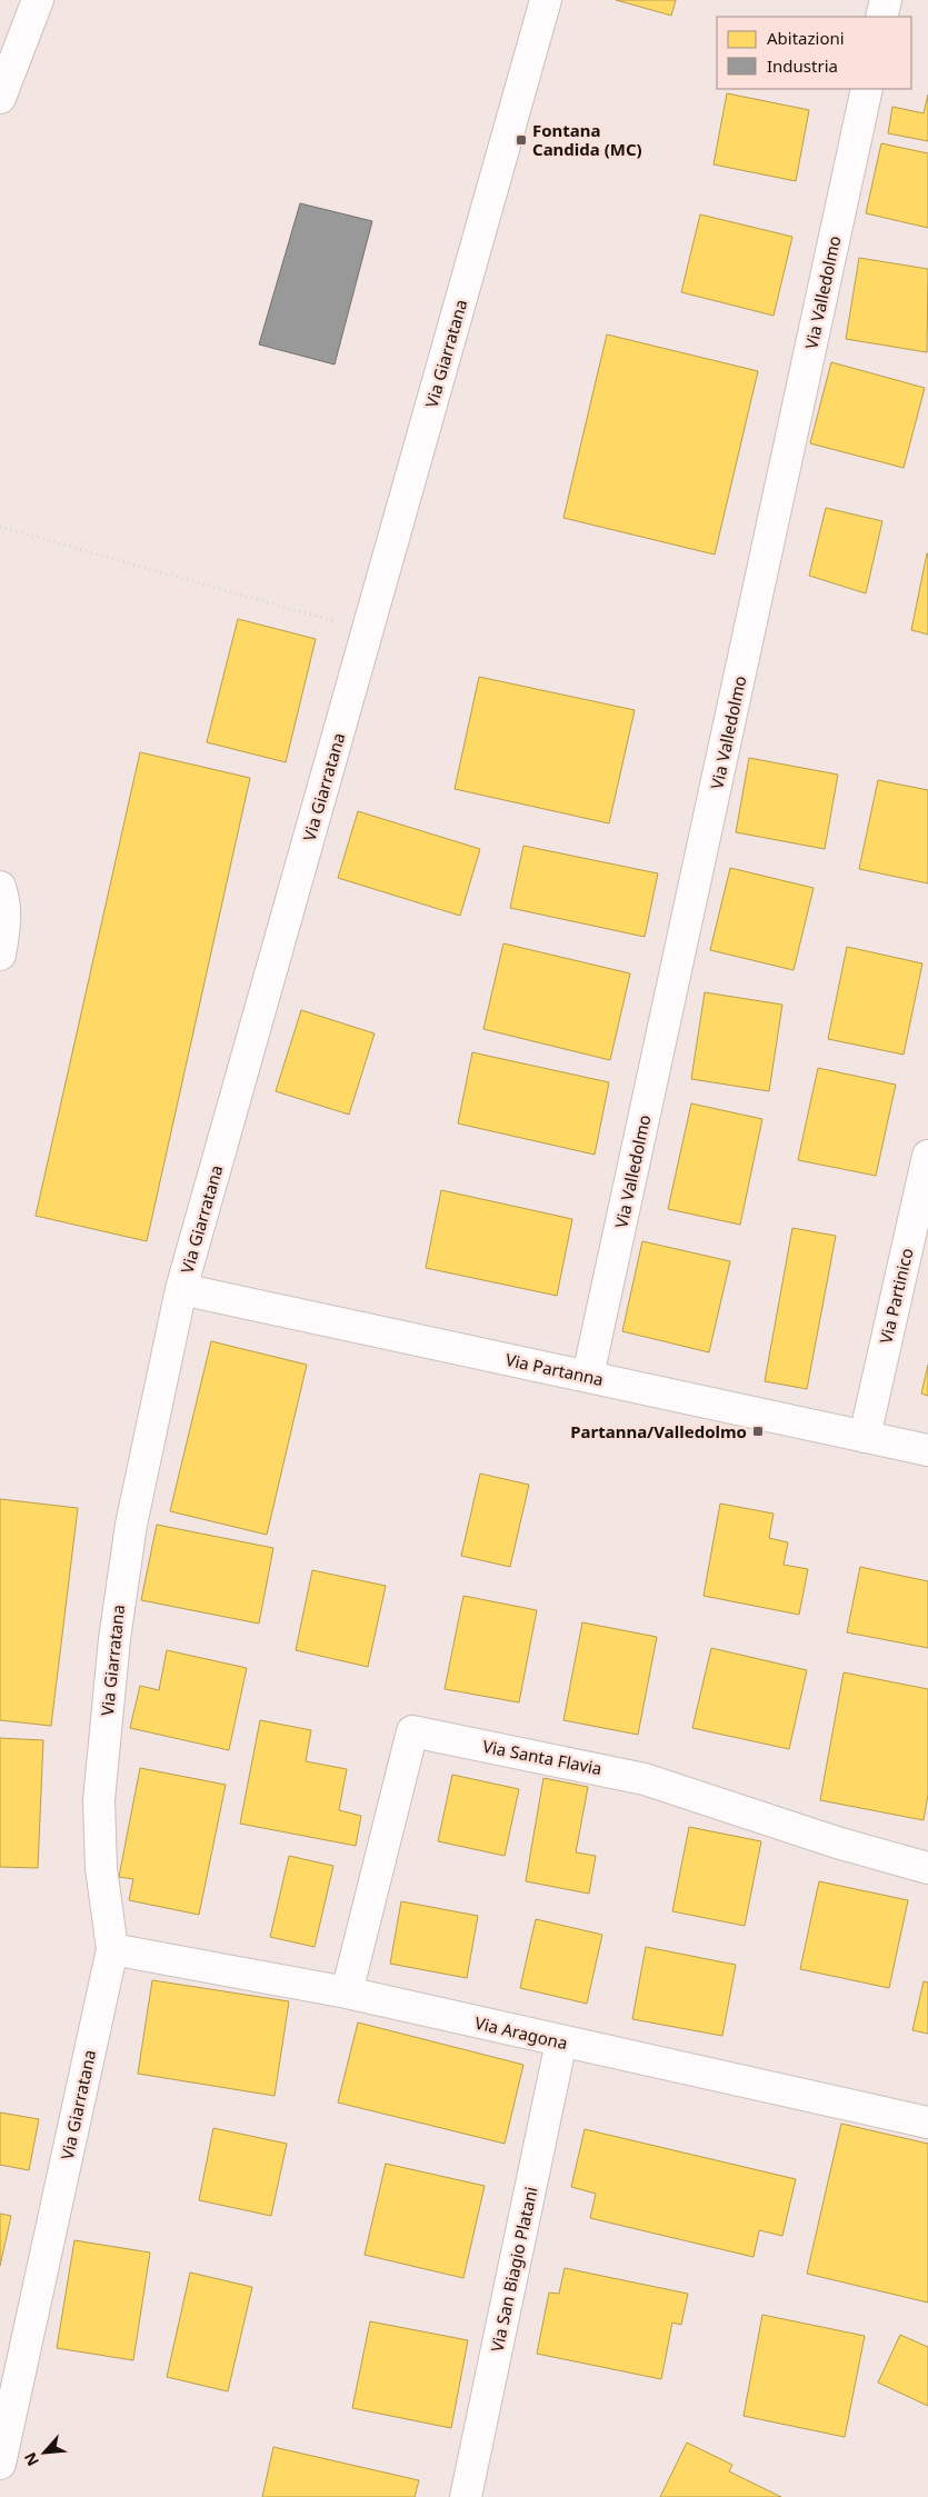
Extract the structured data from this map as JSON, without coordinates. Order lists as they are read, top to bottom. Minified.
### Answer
{"streets":{"street":["Via Valledolmo","Via Giarratana","Via Partinico","Via Partanna","Via Santa Flavia","Via Aragona","Via San Biagio Platani"]},"crossings":[["Via Valledolmo","Via Partanna"],["Via Giarratana","Via Partanna"],["Via Giarratana","Via Aragona"],["Via Partinico","Via Partanna"],["Via Santa Flavia","Via Aragona"],["Via Aragona","Via San Biagio Platani"]],"places":{"transit":["Fontana Candida (MC)","Partanna/Valledolmo"]},"legend":["Abitazioni","Industria"],"north":"bottom left"}
